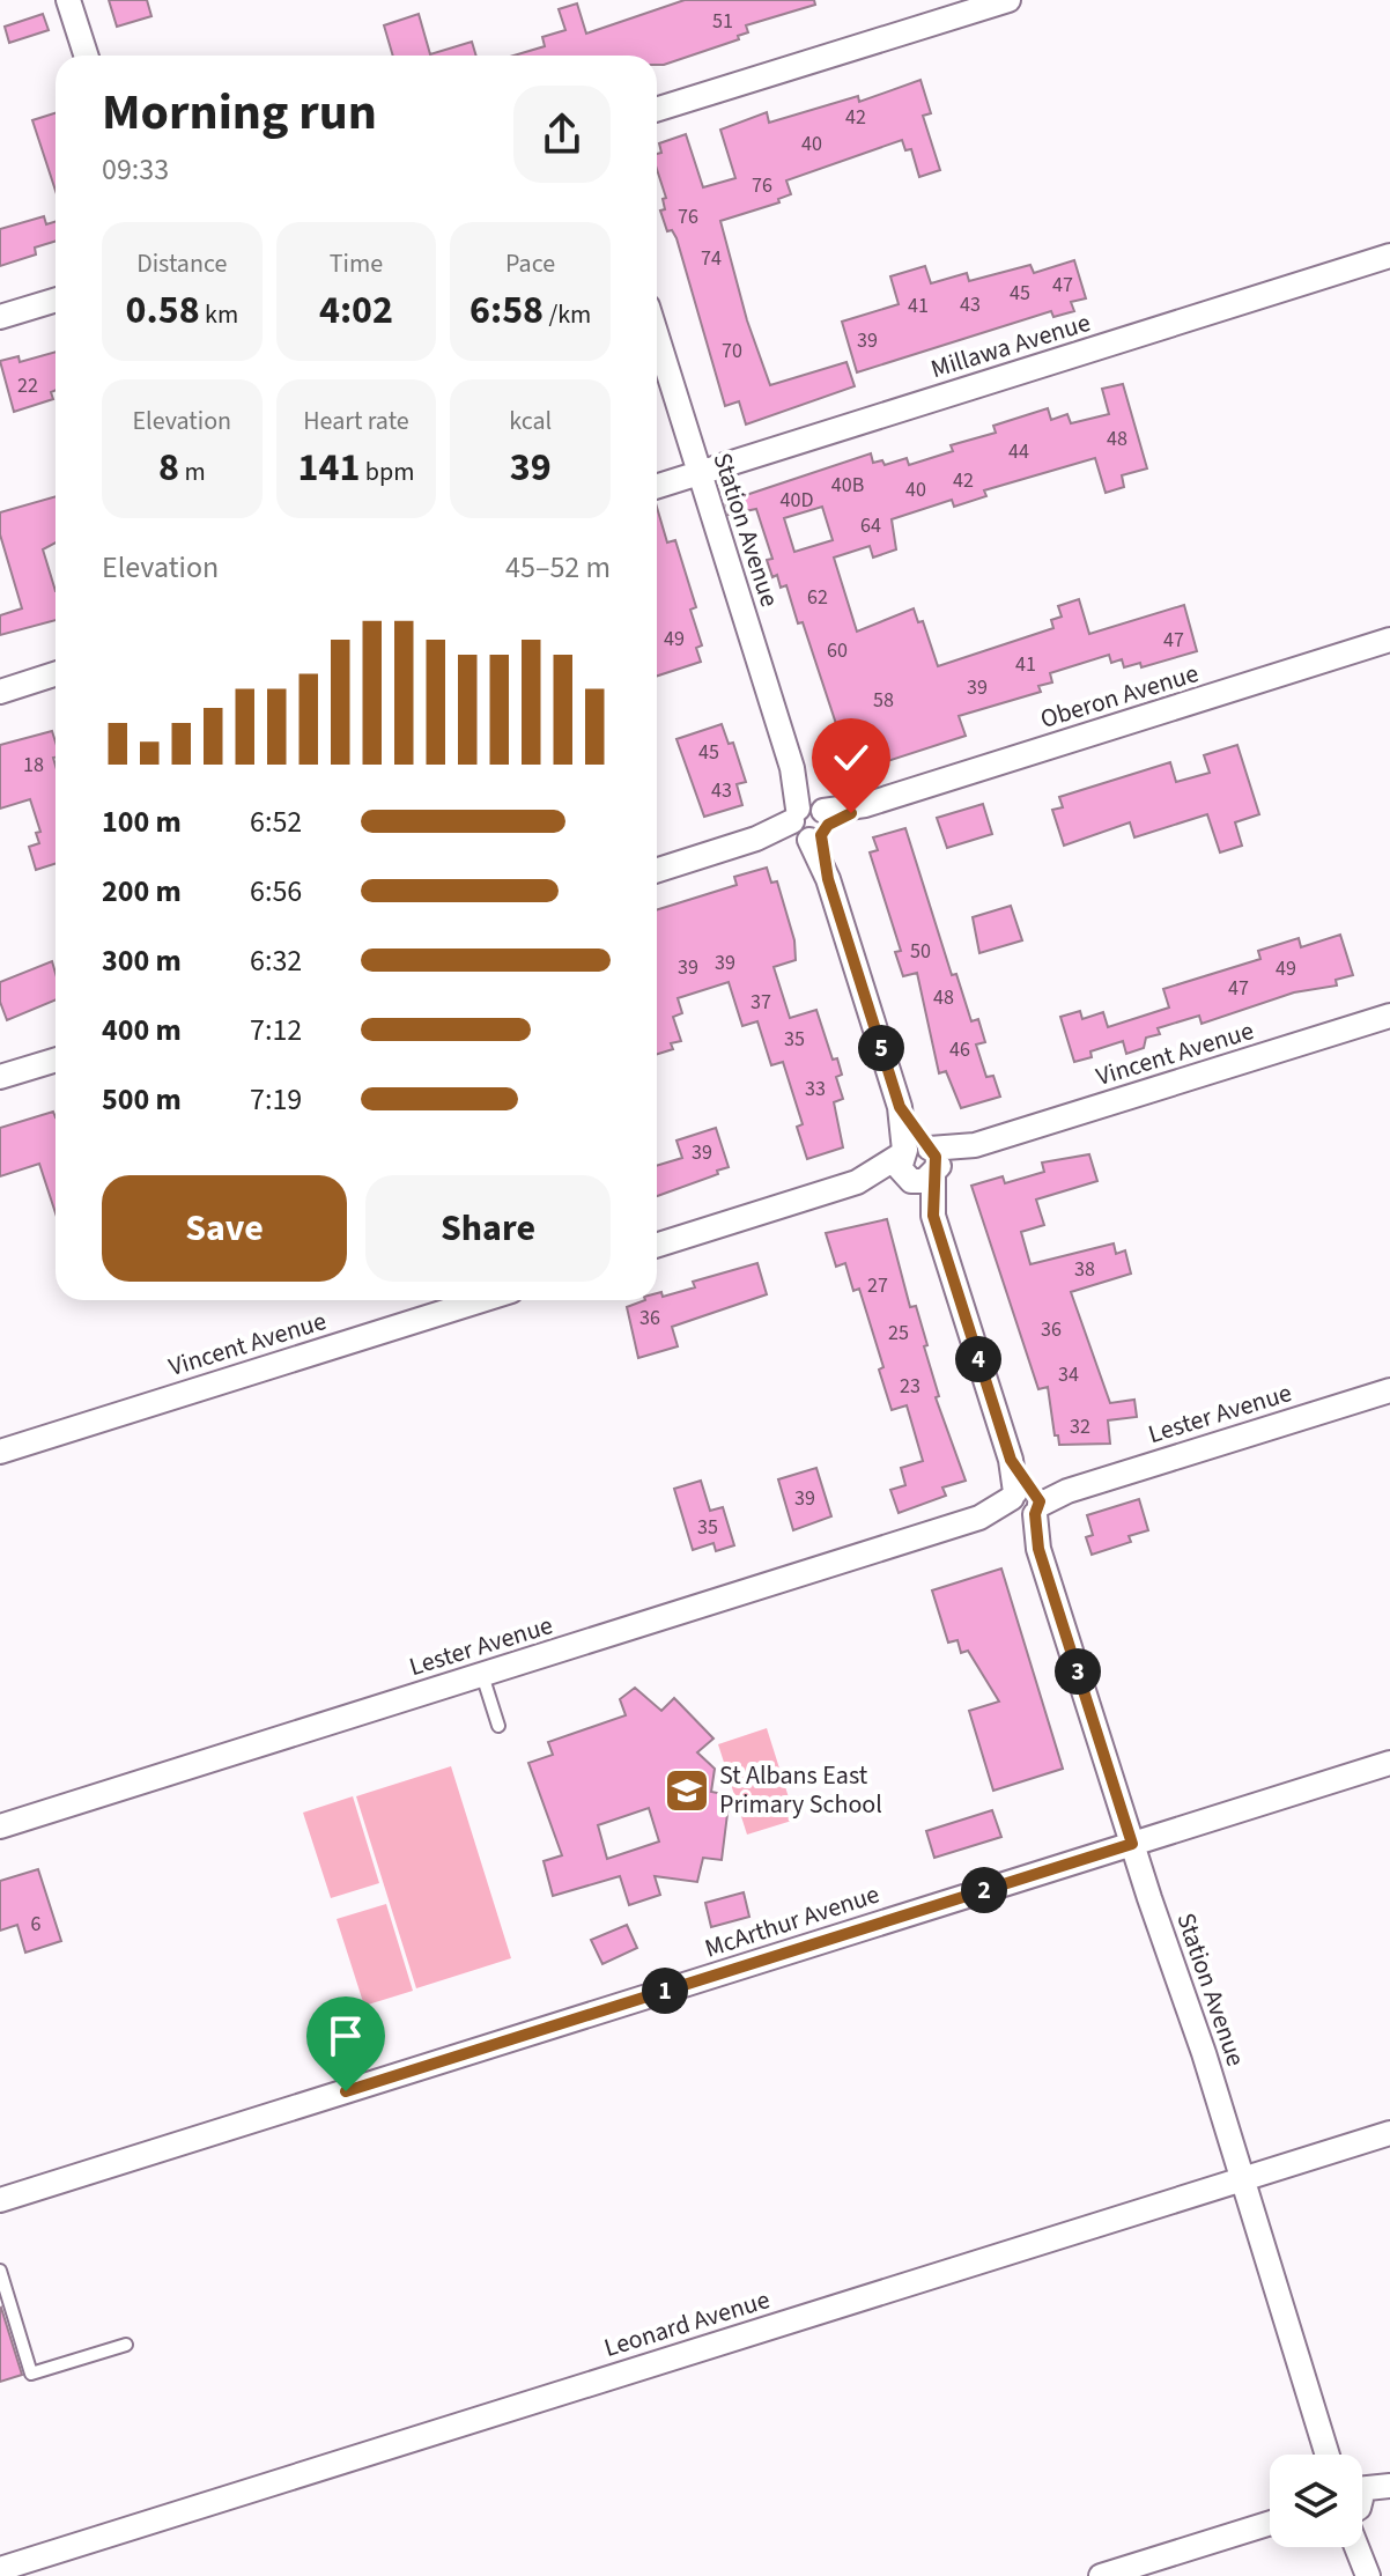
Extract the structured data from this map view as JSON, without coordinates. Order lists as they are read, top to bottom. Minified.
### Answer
{"streets":{"street":["Millawa Avenue","Station Avenue","Oberon Avenue","Vincent Avenue","Lester Avenue","McArthur Avenue","Leonard Avenue"]},"crossings":[["Millawa Avenue","Station Avenue"],["Station Avenue","Oberon Avenue"],["Station Avenue","Vincent Avenue"],["Station Avenue","Lester Avenue"],["Station Avenue","McArthur Avenue"],["Station Avenue","Leonard Avenue"]],"places":{"school or university":["St Albans East Primary School"]},"house_numbers":["51","42","40","76","76","74","47","45","43","41","39","70","22","48","44","42","40B","40","40D","64","62","49","47","60","41","39","58","45","18","43","50","39","39","49","47","48","37","35","46","33","39","38","27","36","36","25","34","23","32","39","35","6"],"page":{"heading":["Morning run","09:33"],"stats":[["Distance","0.58 km"],["Time","4:02"],["Pace","6:58 /km"],["Elevation","8 m"],["Heart rate","141 bpm"],["kcal","39"]],"chart":["Elevation","45–52 m"],"list":[{"name":"100 m","note":"6:52"},{"name":"200 m","note":"6:56"},{"name":"300 m","note":"6:32"},{"name":"400 m","note":"7:12"},{"name":"500 m","note":"7:19"}],"pins":["5","4","3","2","1"],"buttons":["Save","Share"]}}
